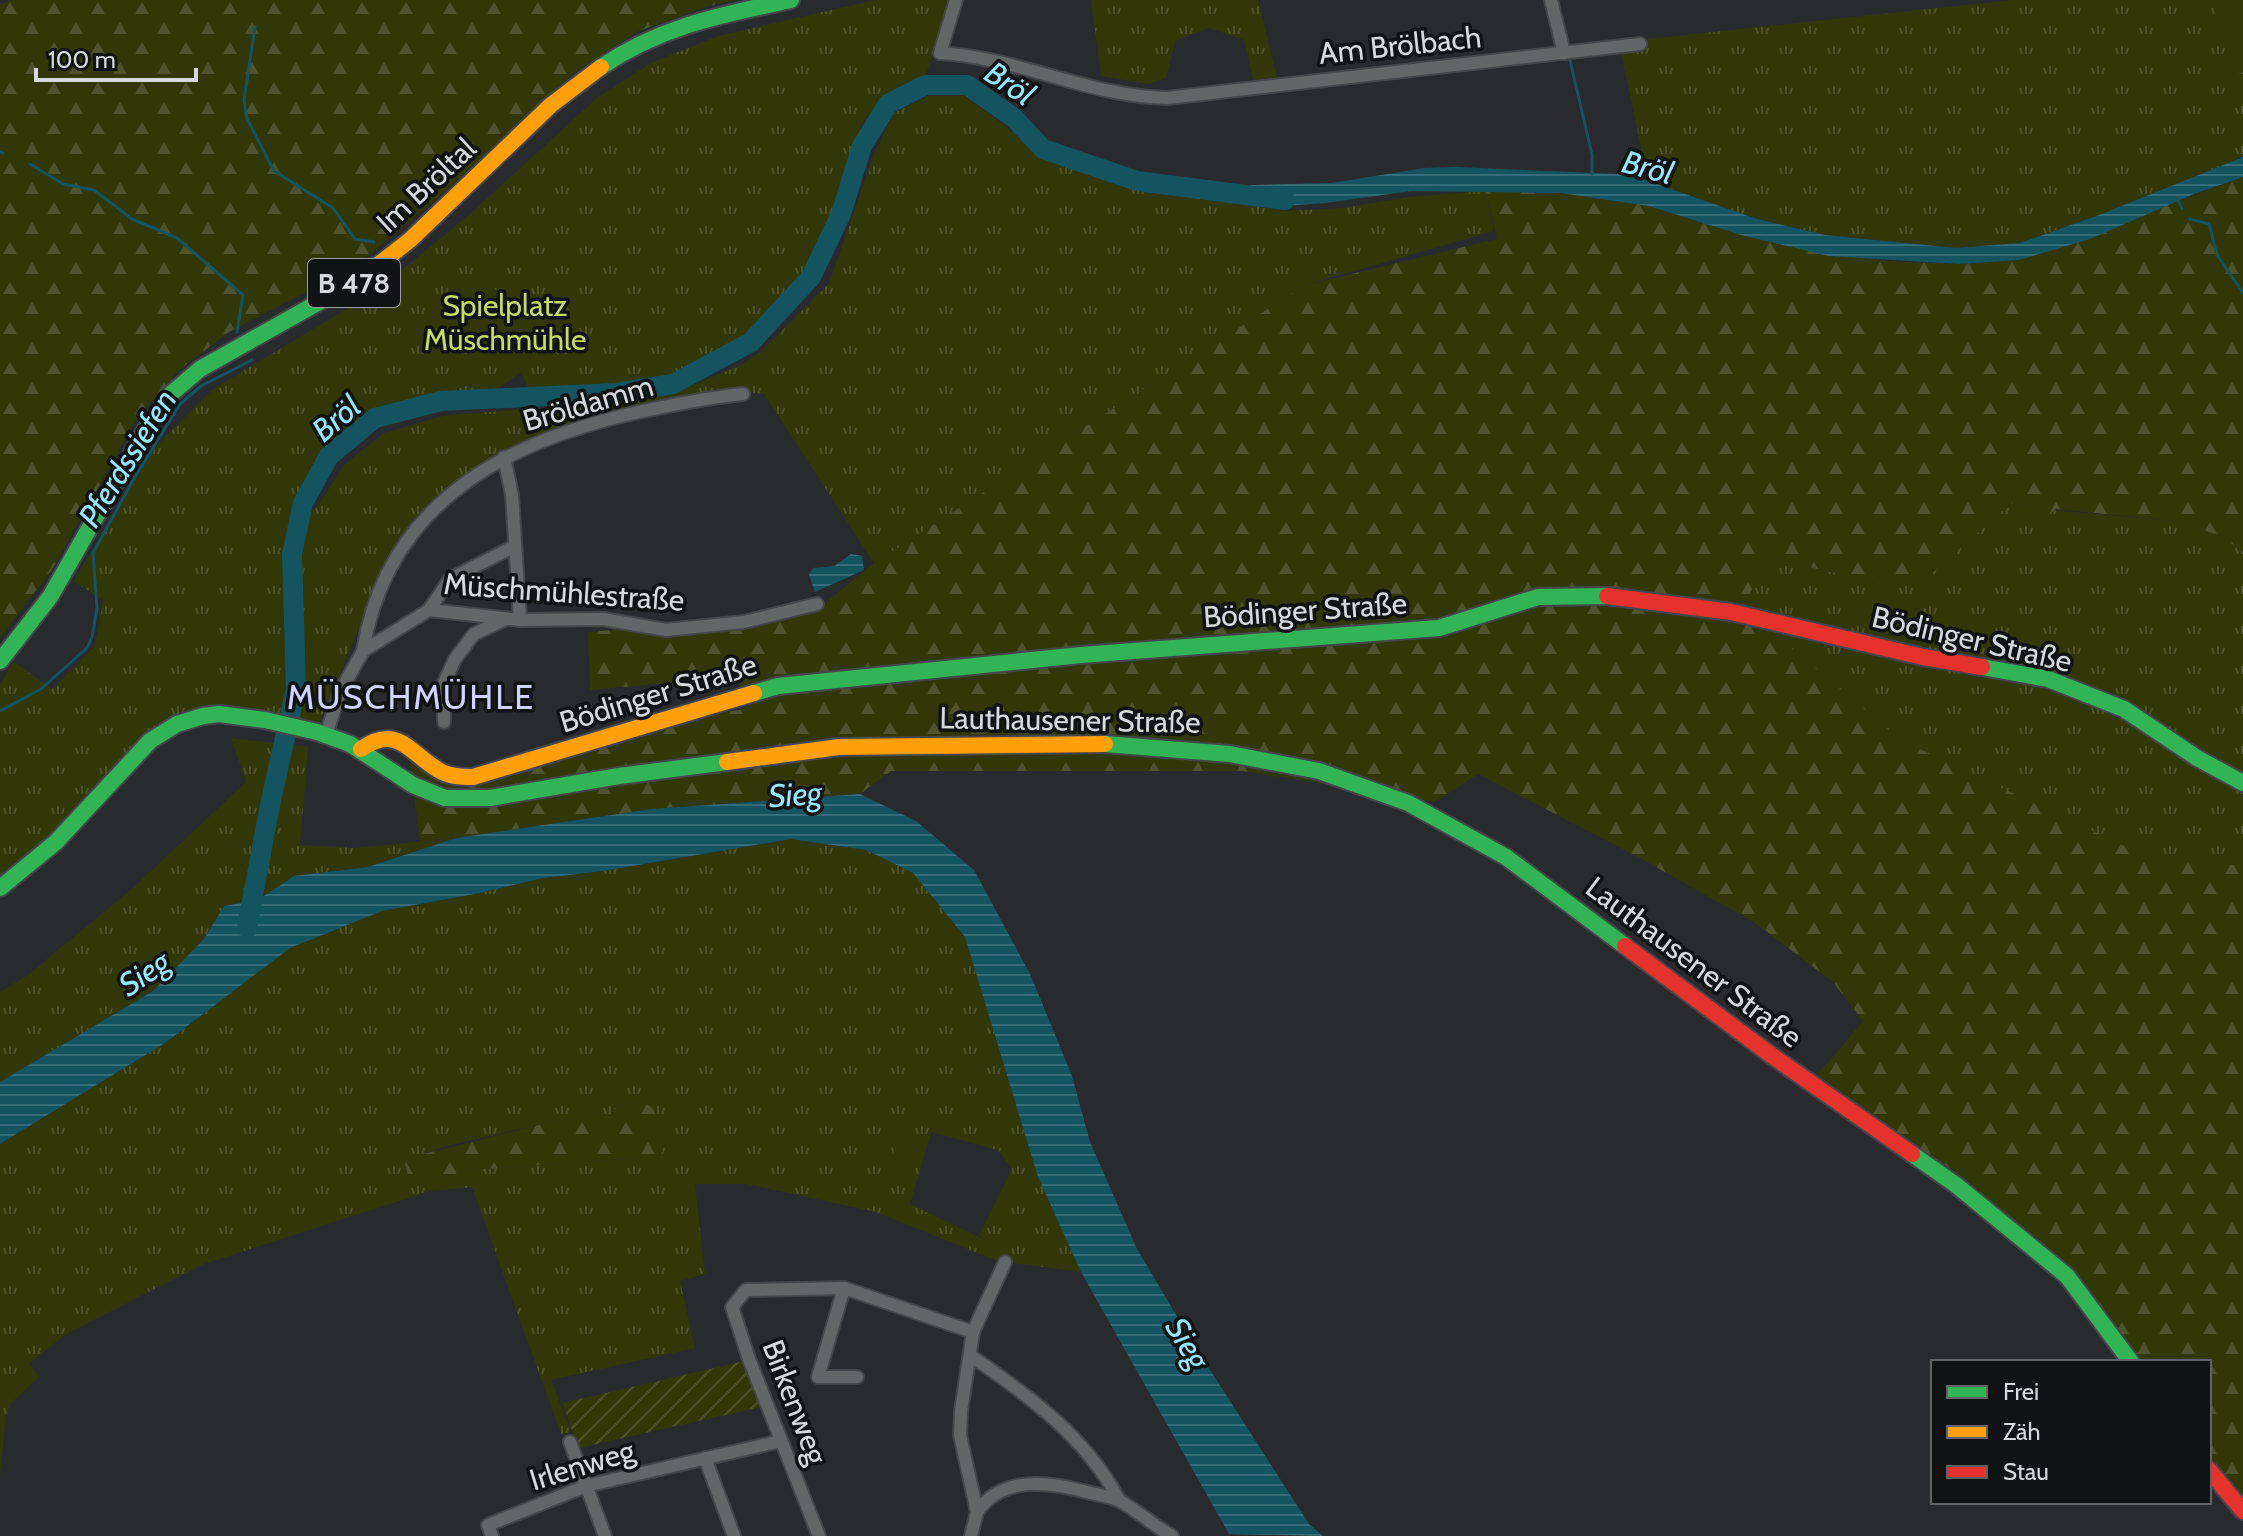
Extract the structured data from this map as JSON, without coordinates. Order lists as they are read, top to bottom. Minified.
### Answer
{"streets":{"street":["Am Brölbach","Im Bröltal","B 478","Bröldamm","Müschmühlestraße","Bödinger Straße","Lauthausener Straße","Birkenweg","Irlenweg"]},"crossings":[["Bröldamm","Müschmühlestraße"],["Müschmühlestraße","Lauthausener Straße"],["Bödinger Straße","Lauthausener Straße"],["Birkenweg","Irlenweg"]],"districts":["MÜSCHMÜHLE"],"water":["Bröl","Pferdssiefen","Sieg"],"parks":["Spielplatz Müschmühle"],"legend":["Frei","Zäh","Stau"],"scale_bar":"100 m"}
